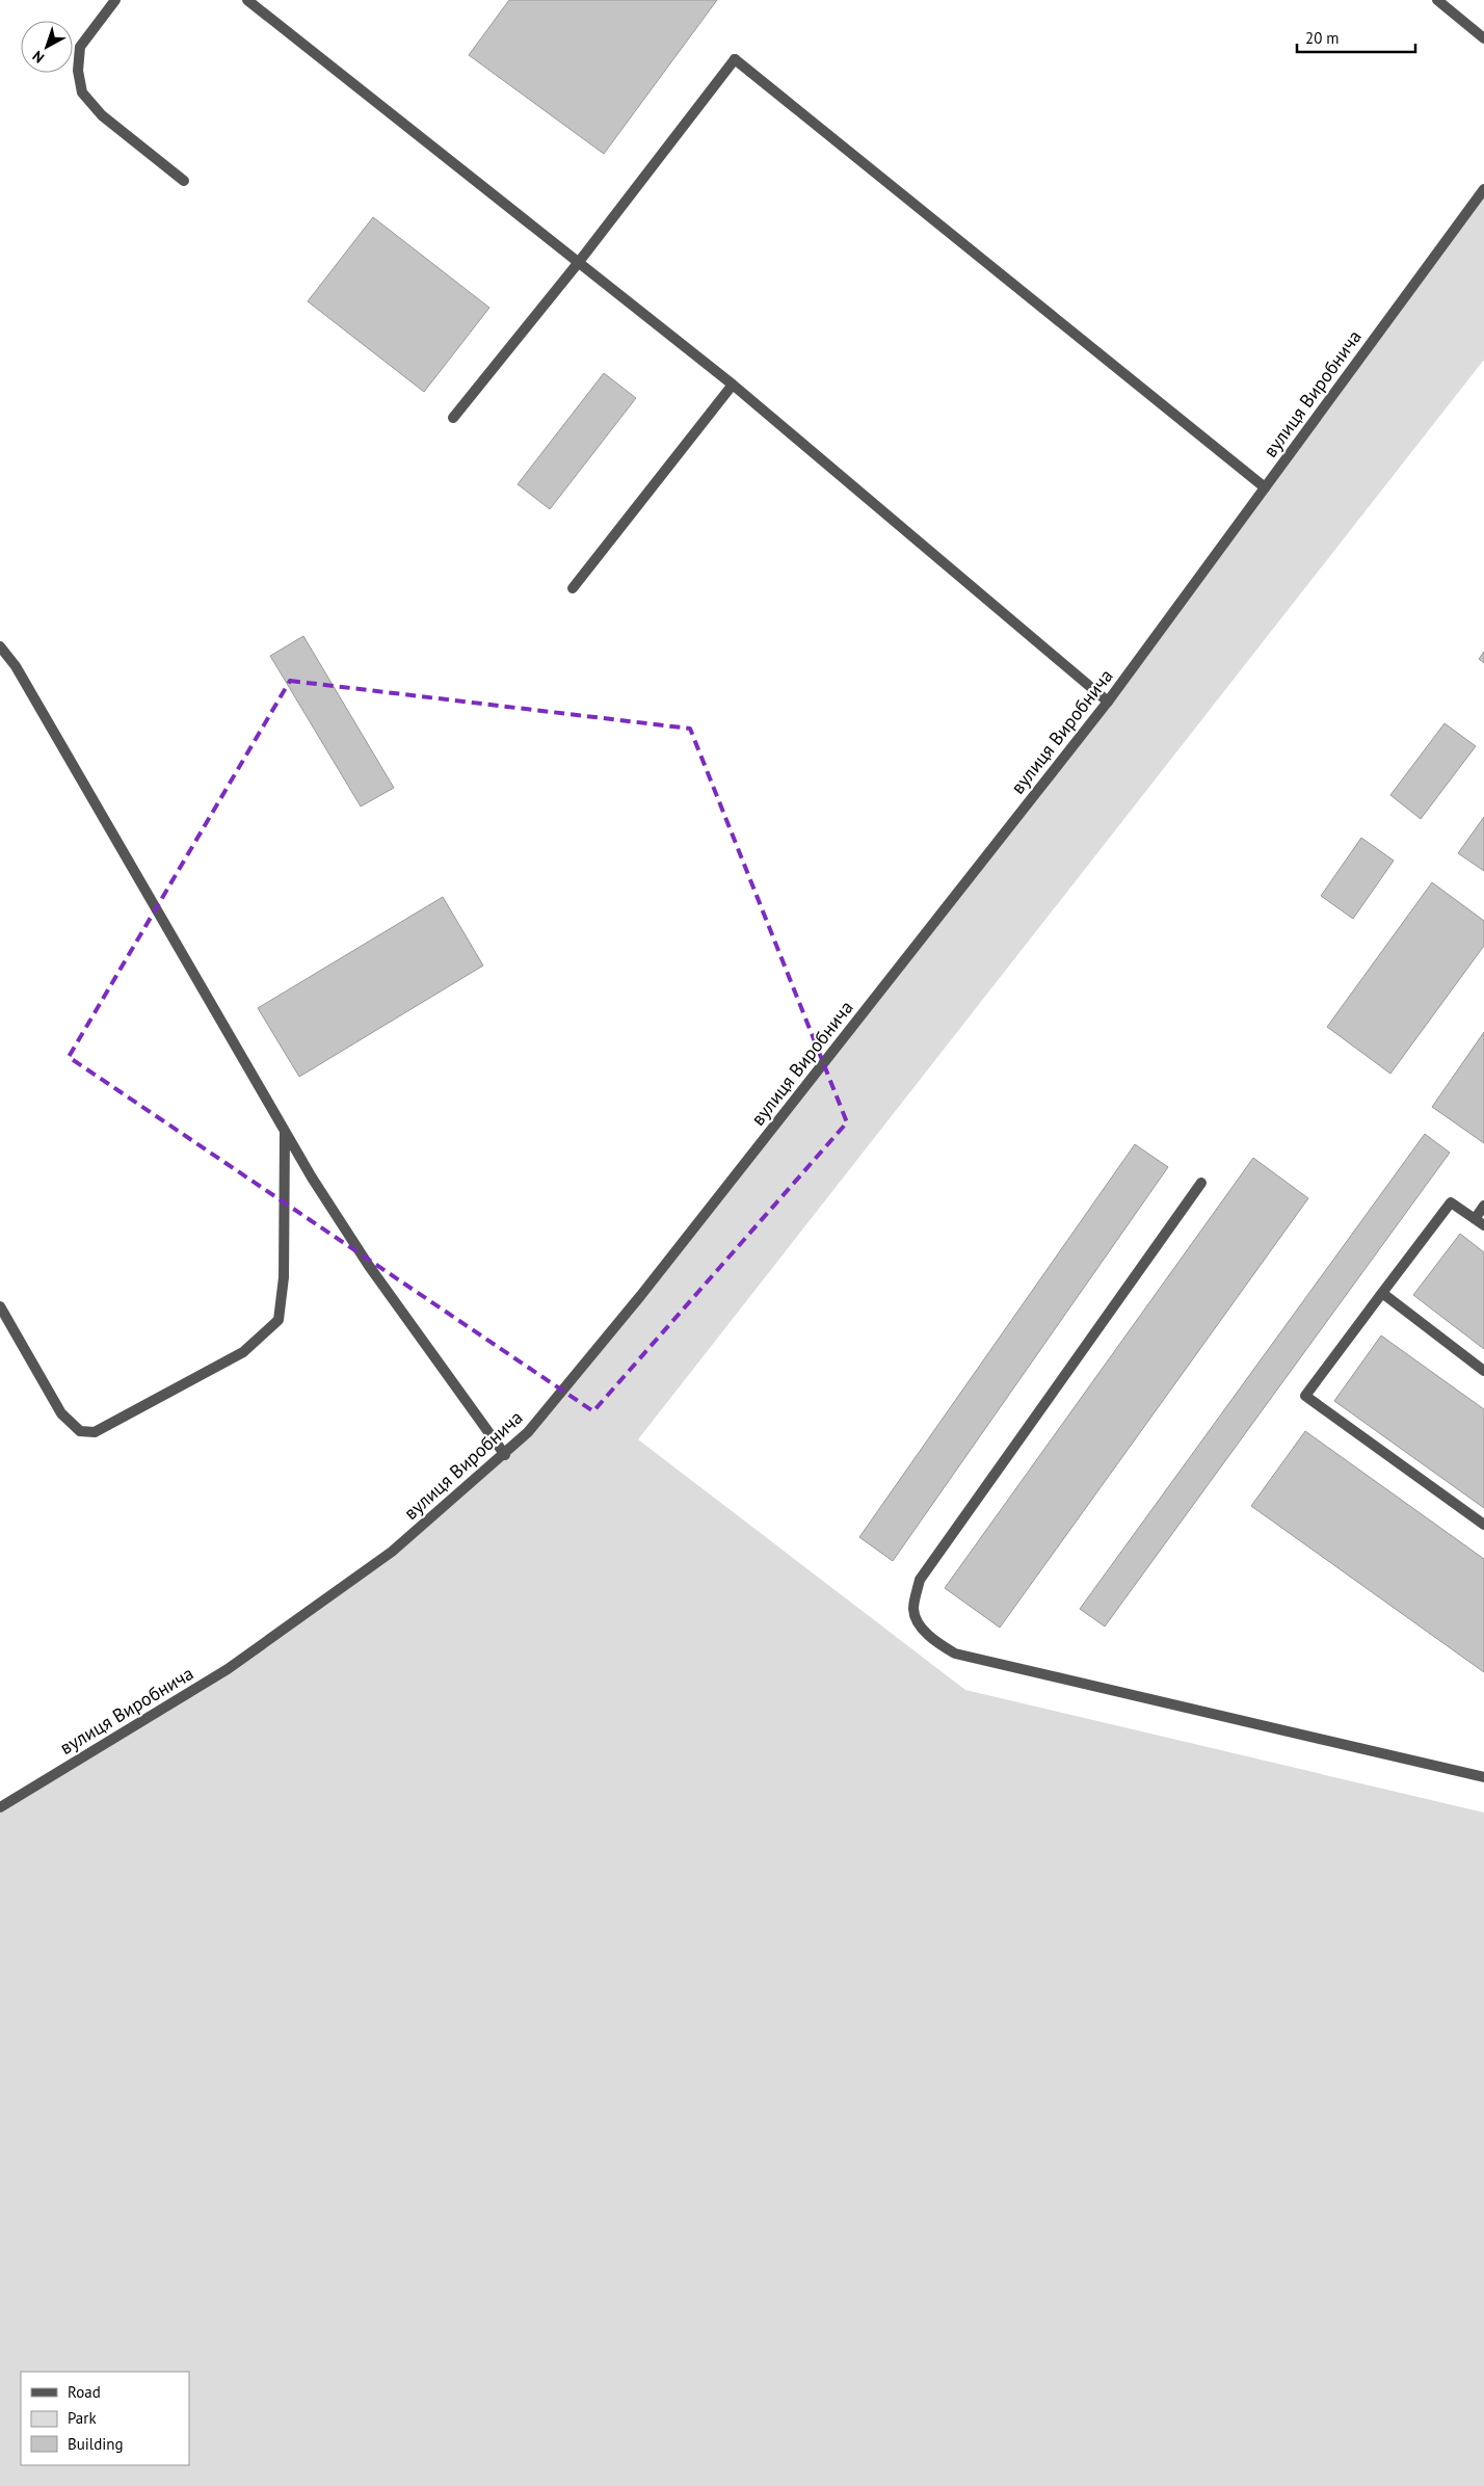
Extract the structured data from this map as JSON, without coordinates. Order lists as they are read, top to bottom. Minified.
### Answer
{"streets":{"street":["вулиця Виробнича"]},"legend":["Road","Park","Building"],"scale_bar":"20 m","north":"bottom left"}
